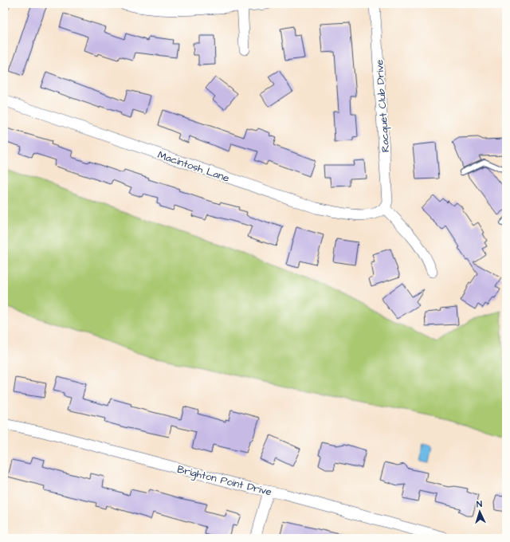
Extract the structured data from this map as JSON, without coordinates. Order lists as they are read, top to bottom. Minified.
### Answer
{"streets":{"street":["Racquet Club Drive","Macintosh Lane","Brighton Point Drive"]},"crossings":[["Racquet Club Drive","Macintosh Lane"]],"north":"top"}
